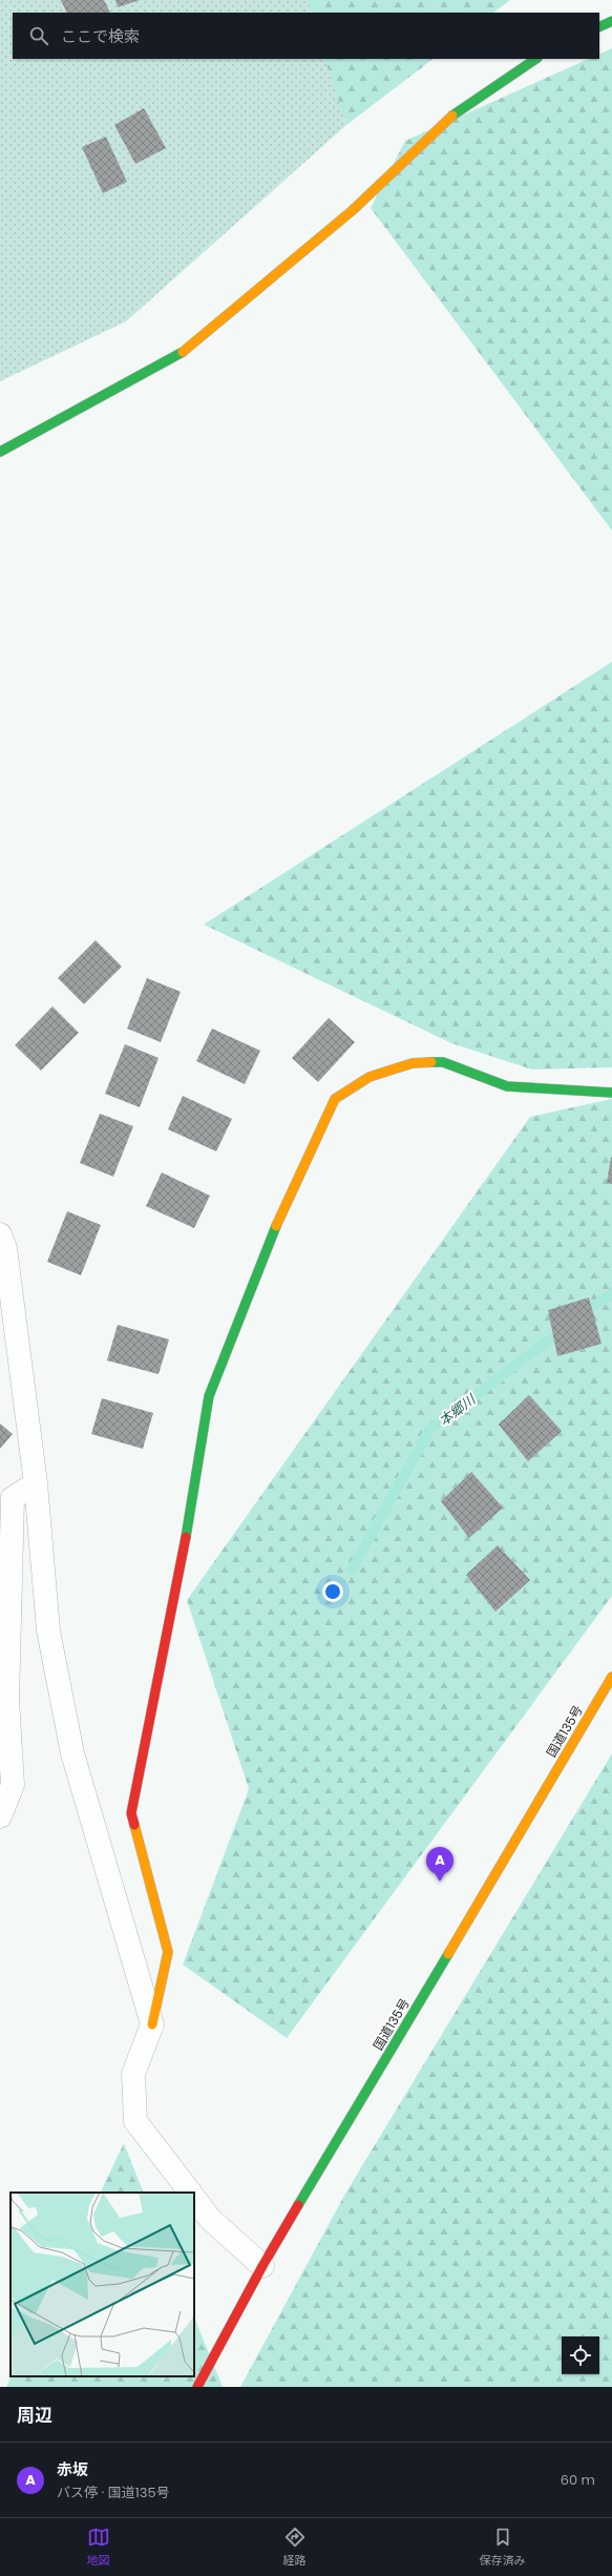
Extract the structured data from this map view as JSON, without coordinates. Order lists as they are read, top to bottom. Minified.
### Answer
{"streets":{"main road":["国道135号"]},"water":["本郷川"],"page":{"search":"ここで検索","pins":"A","heading":"周辺","list":[{"mark":"A","name":"赤坂","note":"バス停 · 国道135号","value":"60 m"}],"nav":["地図","経路","保存済み"]}}
